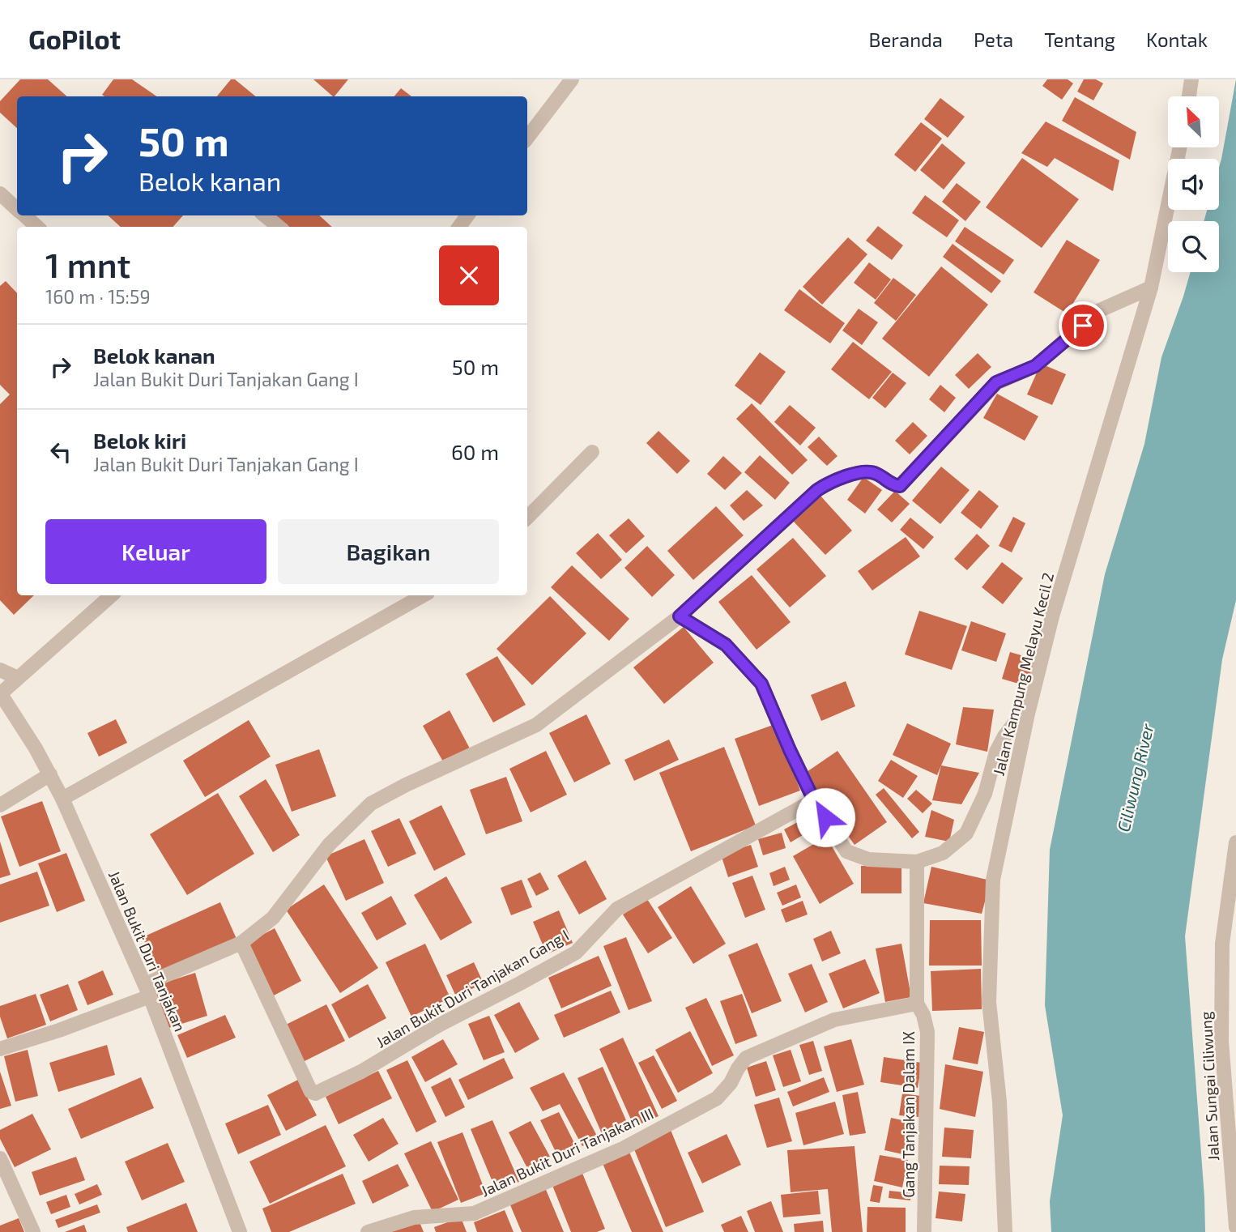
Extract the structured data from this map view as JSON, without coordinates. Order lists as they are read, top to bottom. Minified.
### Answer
{"streets":{"street":["Jalan Kampung Melayu Kecil 2","Jalan Bukit Duri Tanjakan","Jalan Bukit Duri Tanjakan Gang I","Jalan Sungai Ciliwung","Gang Tanjakan Dalam IX","Jalan Bukit Duri Tanjakan III"]},"crossings":[["Gang Tanjakan Dalam IX","Jalan Bukit Duri Tanjakan III"]],"water":["Ciliwung River"],"north":"top left","page":{"header":"GoPilot","nav":["Beranda","Peta","Tentang","Kontak"],"turn":["50 m","Belok kanan"],"heading":["1 mnt","160 m · 15:59"],"list":[{"name":"Belok kanan","note":"Jalan Bukit Duri Tanjakan Gang I","value":"50 m"},{"name":"Belok kiri","note":"Jalan Bukit Duri Tanjakan Gang I","value":"60 m"}],"buttons":["Keluar","Bagikan"]}}
